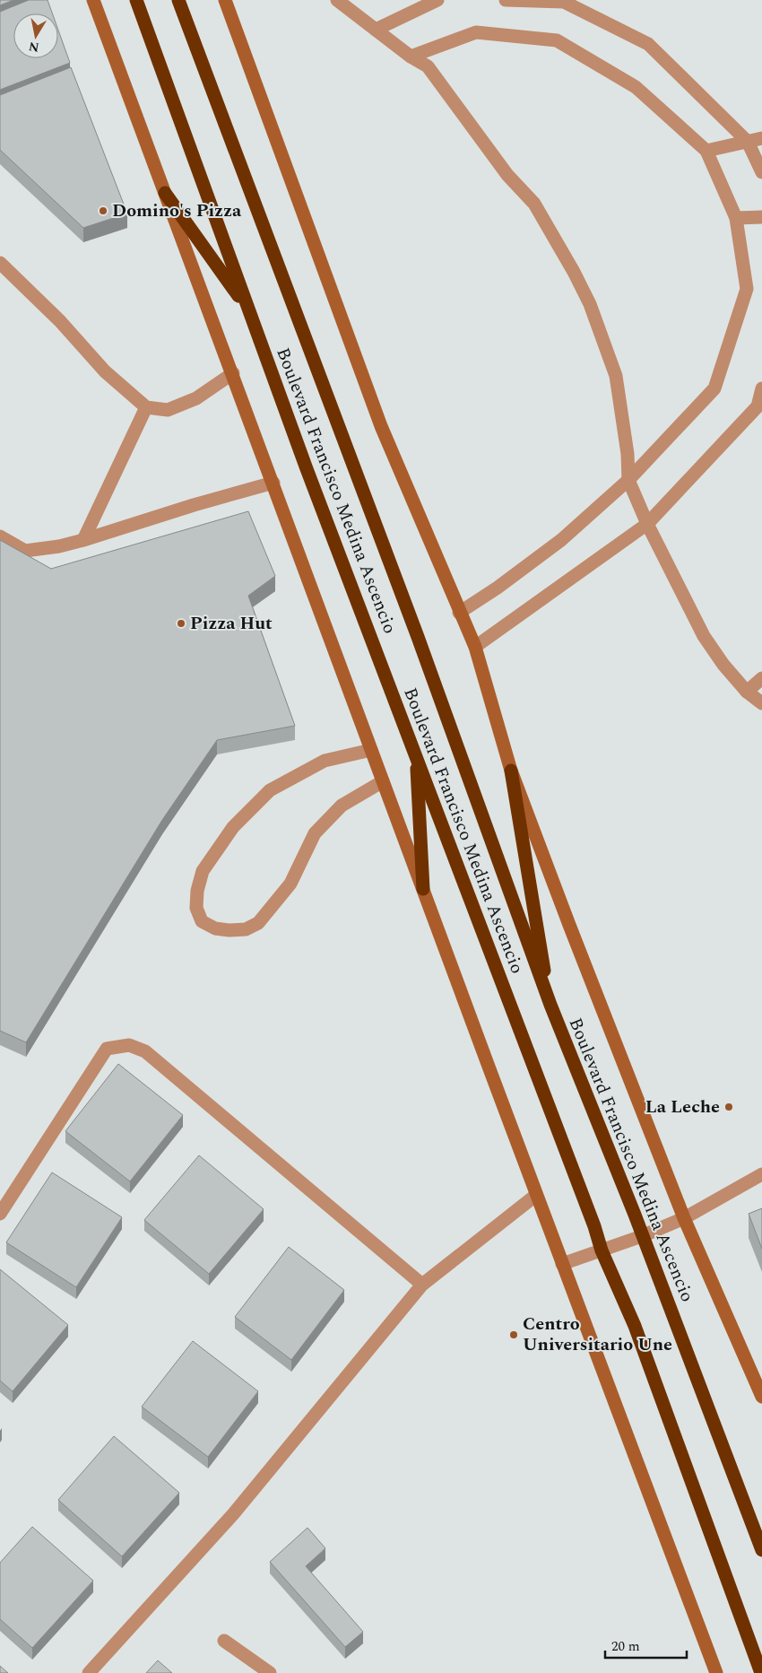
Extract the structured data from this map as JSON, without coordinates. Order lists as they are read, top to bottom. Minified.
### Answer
{"streets":{"highway":["Boulevard Francisco Medina Ascencio"]},"places":["Domino's Pizza","Pizza Hut","La Leche","Centro Universitario Une"],"scale_bar":"20 m","north":"bottom"}
